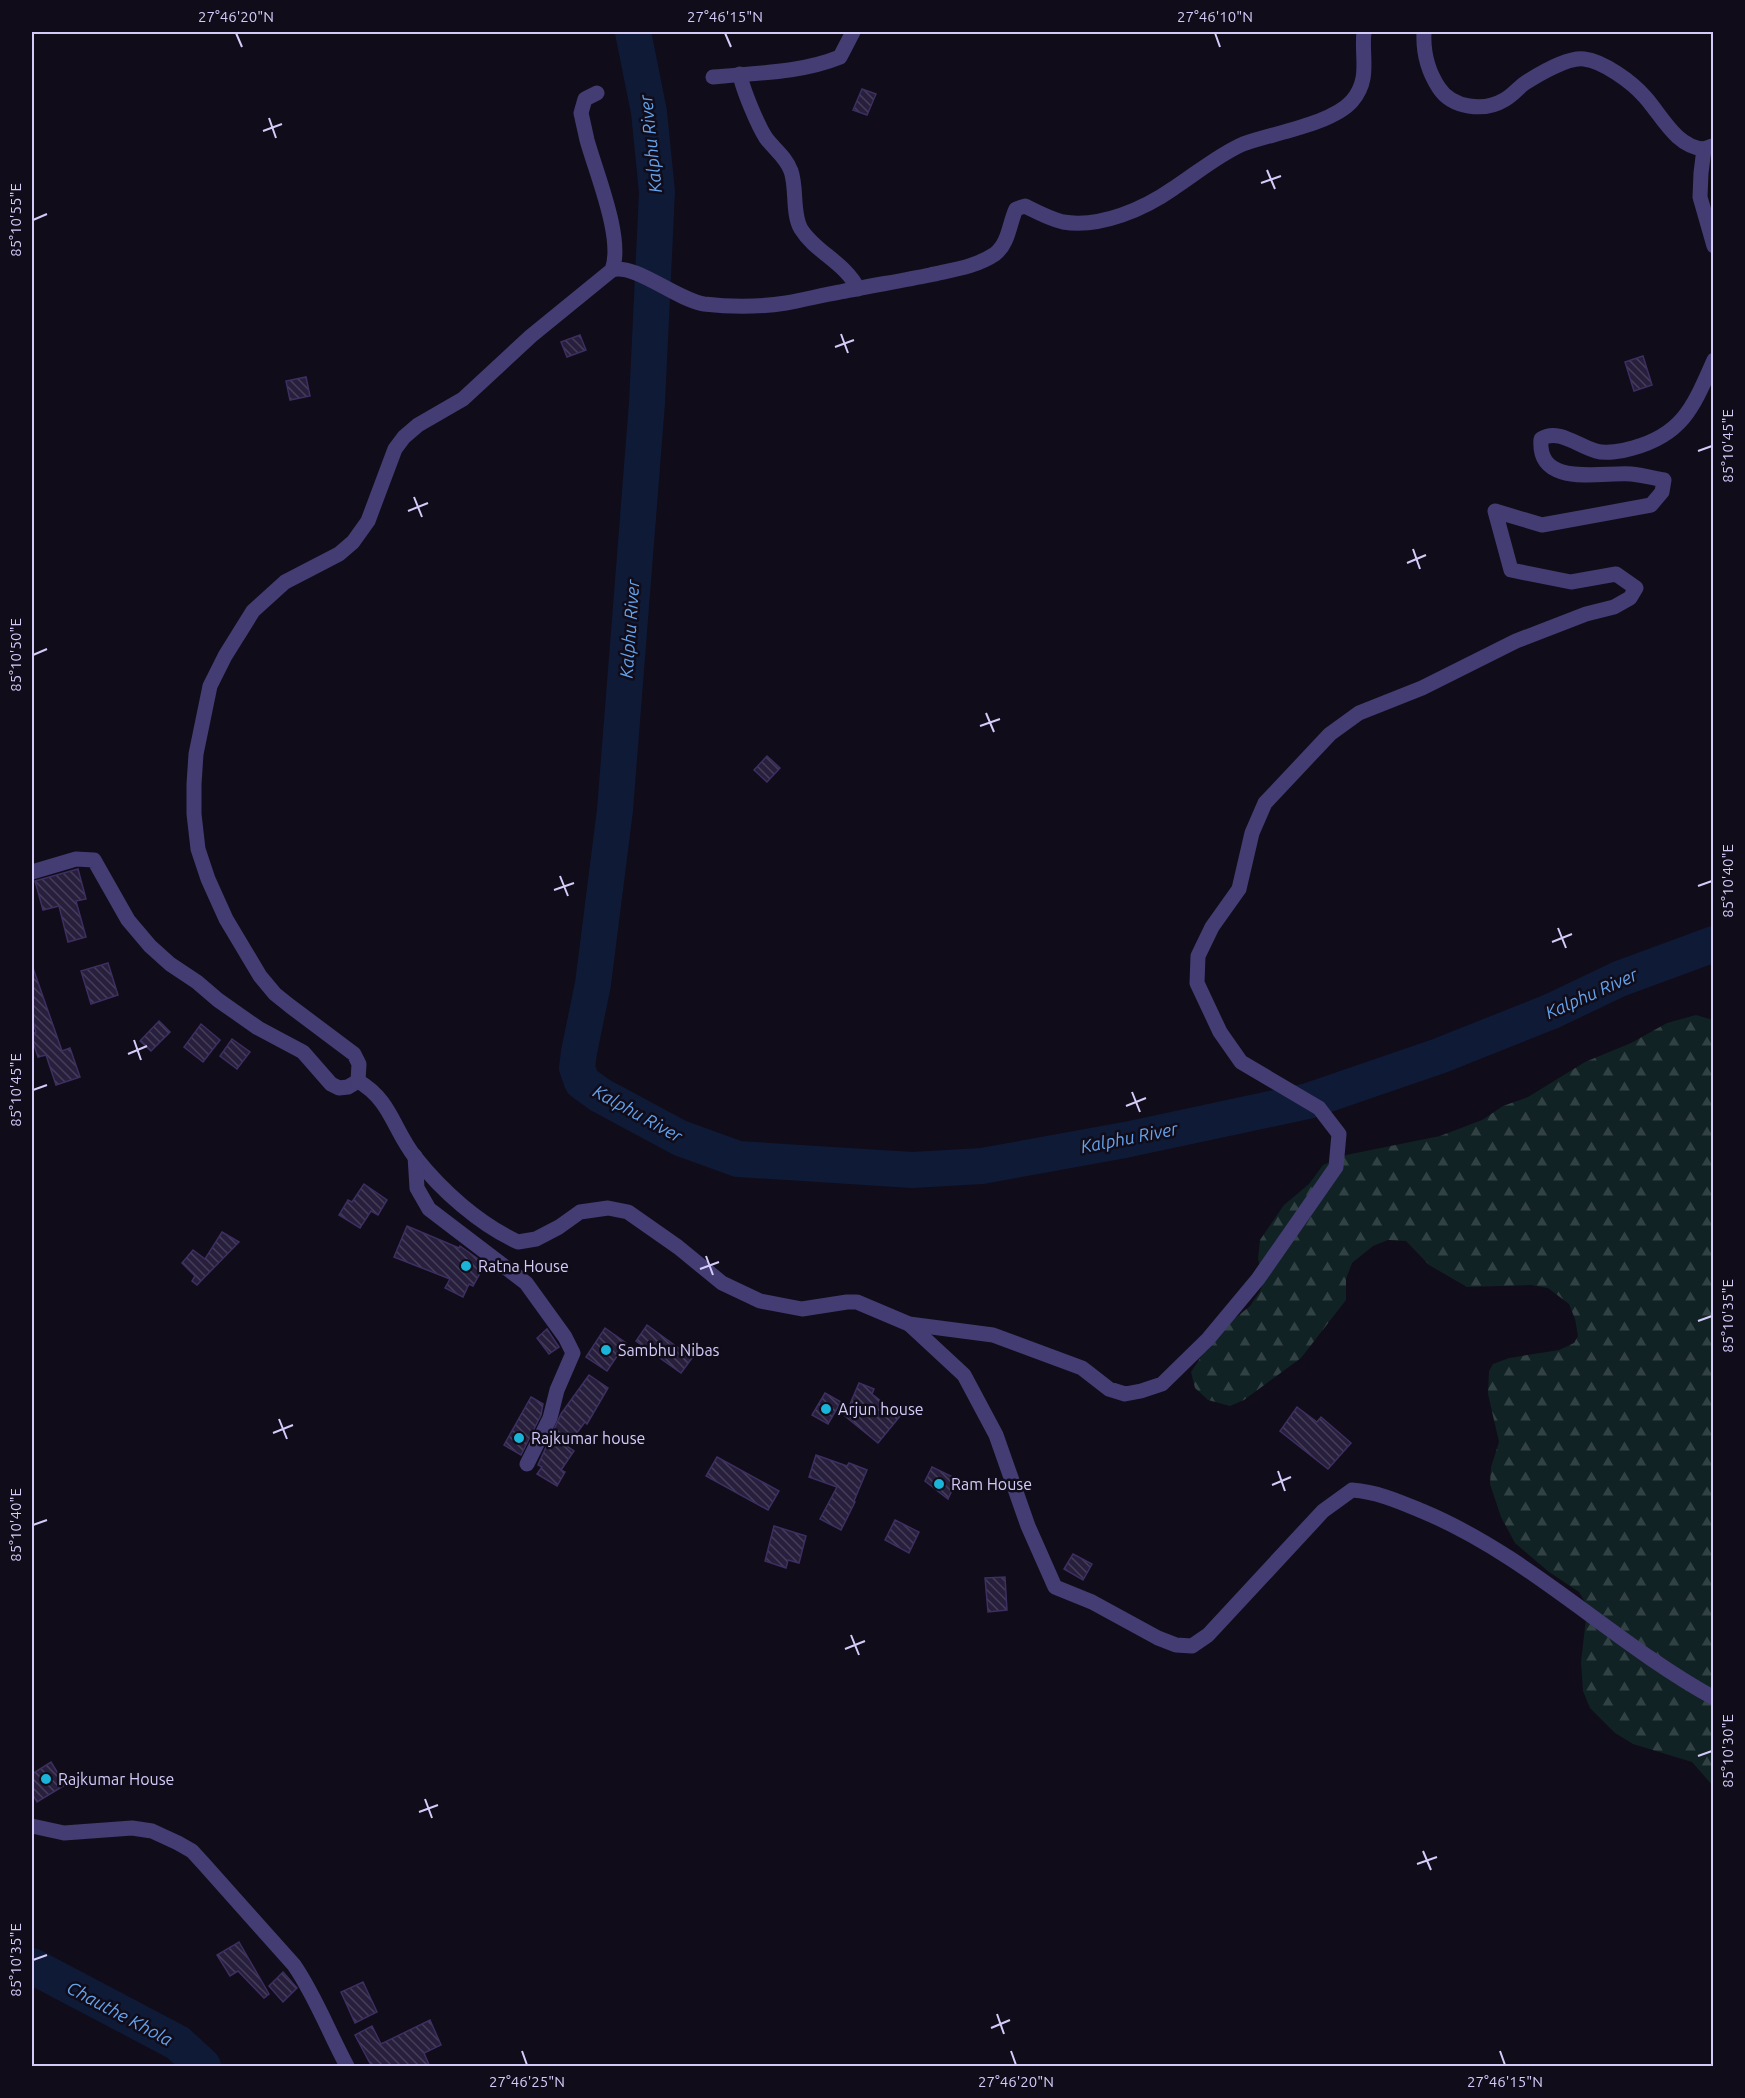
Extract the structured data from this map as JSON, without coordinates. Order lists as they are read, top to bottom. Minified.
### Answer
{"water":["Kalphu River","Chauthe Khola"],"places":["Ratna House","Sambhu Nibas","Arjun house","Rajkumar house","Ram House","Rajkumar House"],"coordinates":["27°46'20\"N","27°46'15\"N","27°46'10\"N","85°10'55\"E","85°10'45\"E","85°10'50\"E","85°10'40\"E","85°10'35\"E","85°10'30\"E","27°46'25\"N"]}
